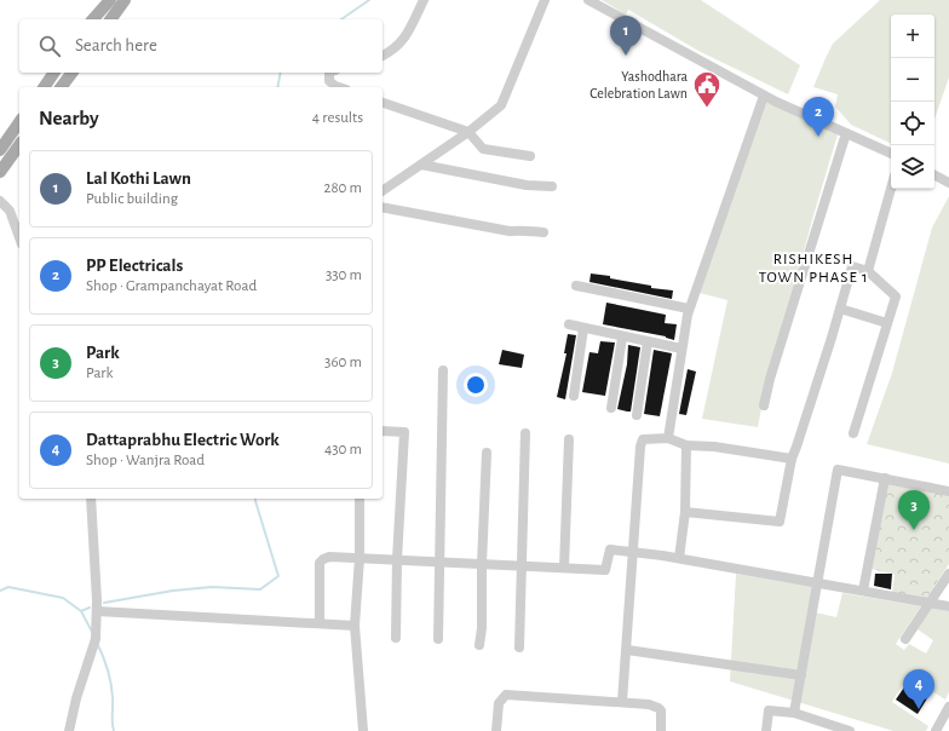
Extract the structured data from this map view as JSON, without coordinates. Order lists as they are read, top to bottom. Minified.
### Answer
{"districts":["RISHIKESH TOWN PHASE 1"],"places":{"public building":["Yashodhara Celebration Lawn"]},"page":{"map_buttons":["+","−"],"pins":["1","2","3","4"],"search":"Search here","heading":["Nearby","4 results"],"list":[{"mark":"1","name":"Lal Kothi Lawn","note":"Public building","value":"280 m"},{"mark":"2","name":"PP Electricals","note":"Shop · Grampanchayat Road","value":"330 m"},{"mark":"3","name":"Park","note":"Park","value":"360 m"},{"mark":"4","name":"Dattaprabhu Electric Work","note":"Shop · Wanjra Road","value":"430 m"}]}}
